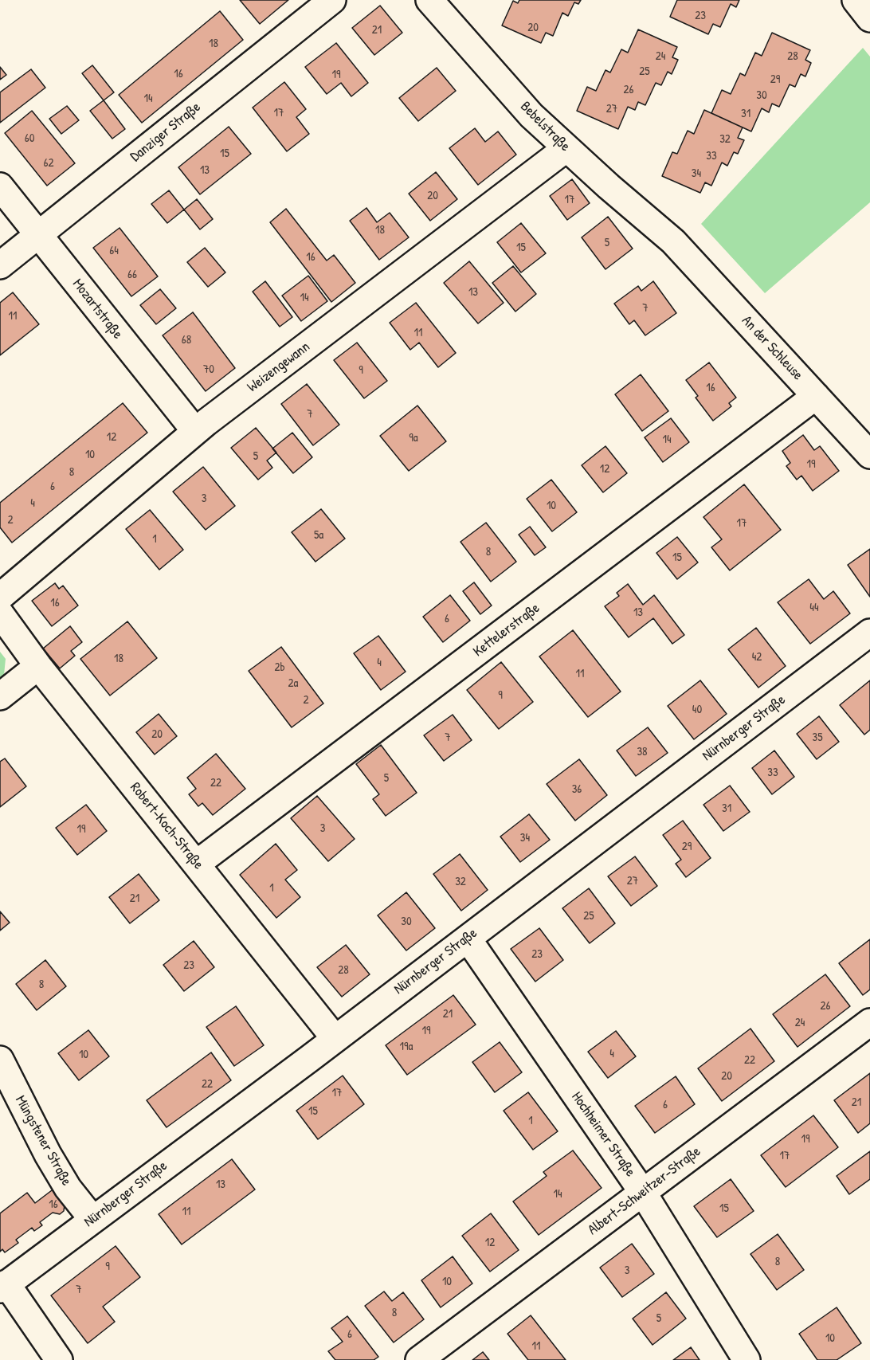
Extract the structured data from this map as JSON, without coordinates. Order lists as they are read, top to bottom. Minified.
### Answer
{"streets":{"street":["Bebelstraße","Danziger Straße","Mozartstraße","An der Schleuse","Weizengewann","Kettelerstraße","Nürnberger Straße","Robert-Koch-Straße","Hochheimer Straße","Müngstener Straße","Albert-Schweitzer-Straße"]},"crossings":[["Bebelstraße","An der Schleuse"],["Bebelstraße","Weizengewann"],["Danziger Straße","Mozartstraße"],["Mozartstraße","Weizengewann"],["An der Schleuse","Kettelerstraße"],["Kettelerstraße","Robert-Koch-Straße"],["Nürnberger Straße","Robert-Koch-Straße"],["Nürnberger Straße","Hochheimer Straße"],["Nürnberger Straße","Müngstener Straße"],["Hochheimer Straße","Albert-Schweitzer-Straße"]],"house_numbers":["23","20","21","18","24","28","25","16","19","29","26","30","14","27","17","31","60","32","15","33","62","13","34","20","17","18","5","15","64","16","66","13","14","7","11","11","68","70","9","16","7","12","9a","14","10","5","19","12","8","6","3","4","10","2","17","5a","1","8","15","16","44","13","6","42","18","4","2b","11","2a","9","2","40","20","7","35","38","33","5","22","36","31","3","19","34","29","27","32","1","21","25","30","23","23","28","8","26","21","24","19","19a","4","10","22","20","22","17","21","6","15","1","19","17","13","14","16","15","11","12","8","9","3","10","7","8","5","6","10","11"]}
